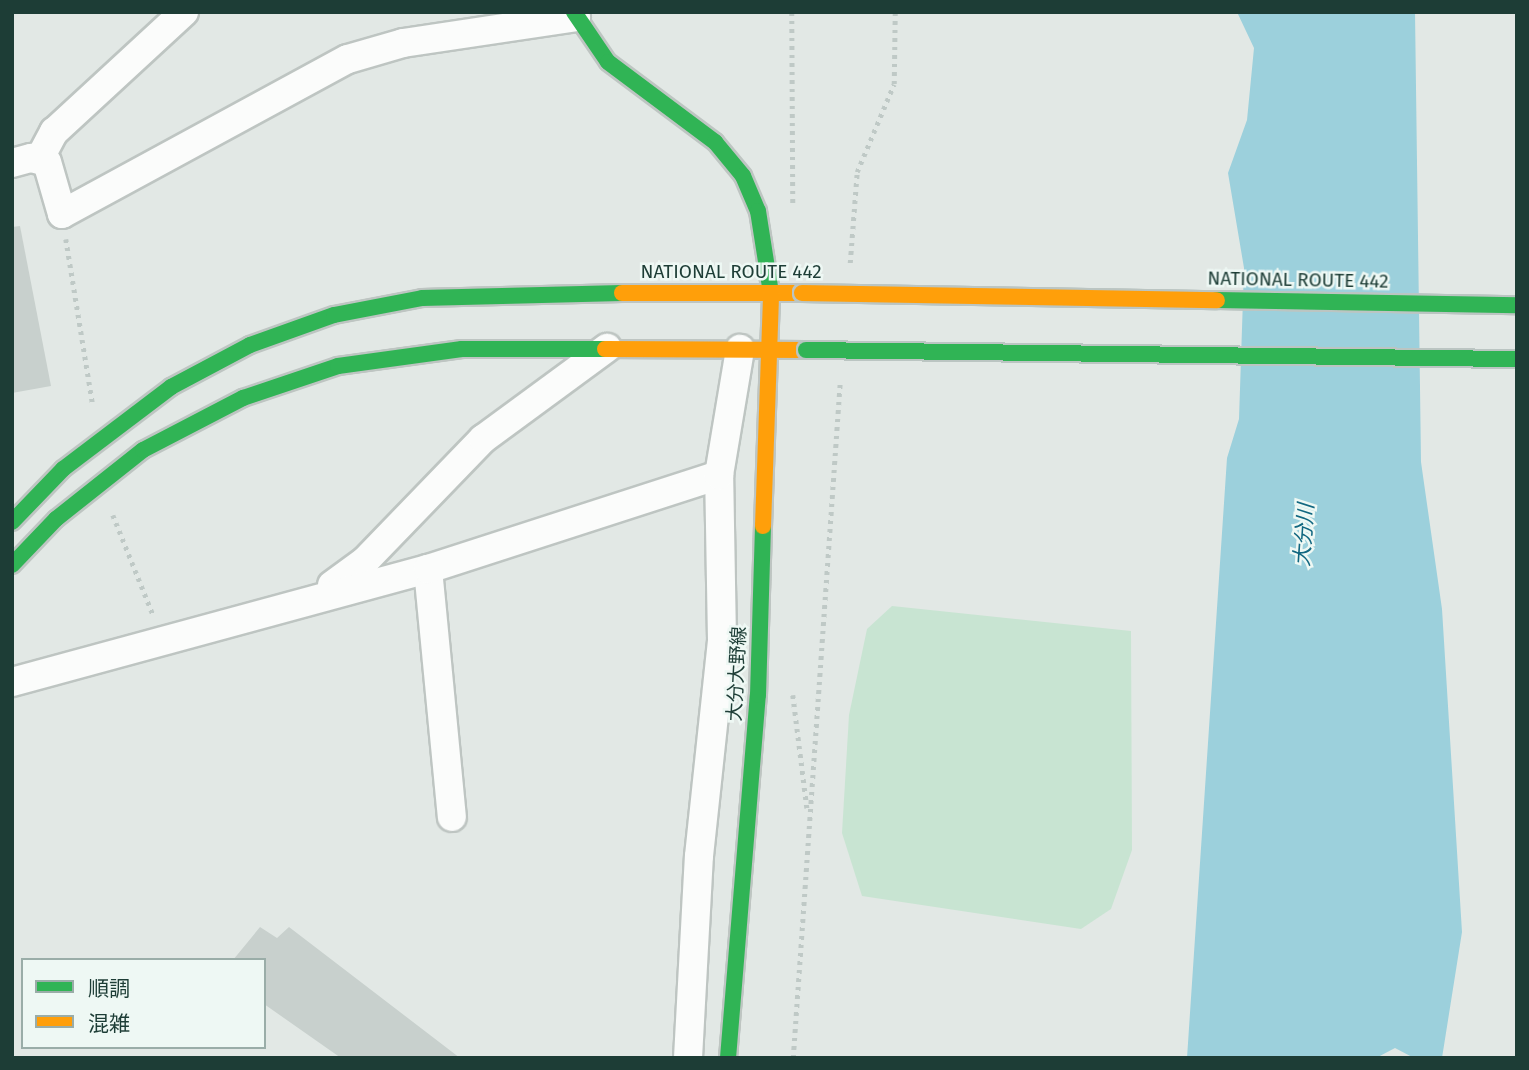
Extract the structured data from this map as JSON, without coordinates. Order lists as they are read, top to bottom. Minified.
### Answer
{"streets":{"main road":["NATIONAL ROUTE 442","大分大野線"]},"crossings":[["NATIONAL ROUTE 442","大分大野線"]],"water":["大分川"],"legend":["順調","混雑"]}
